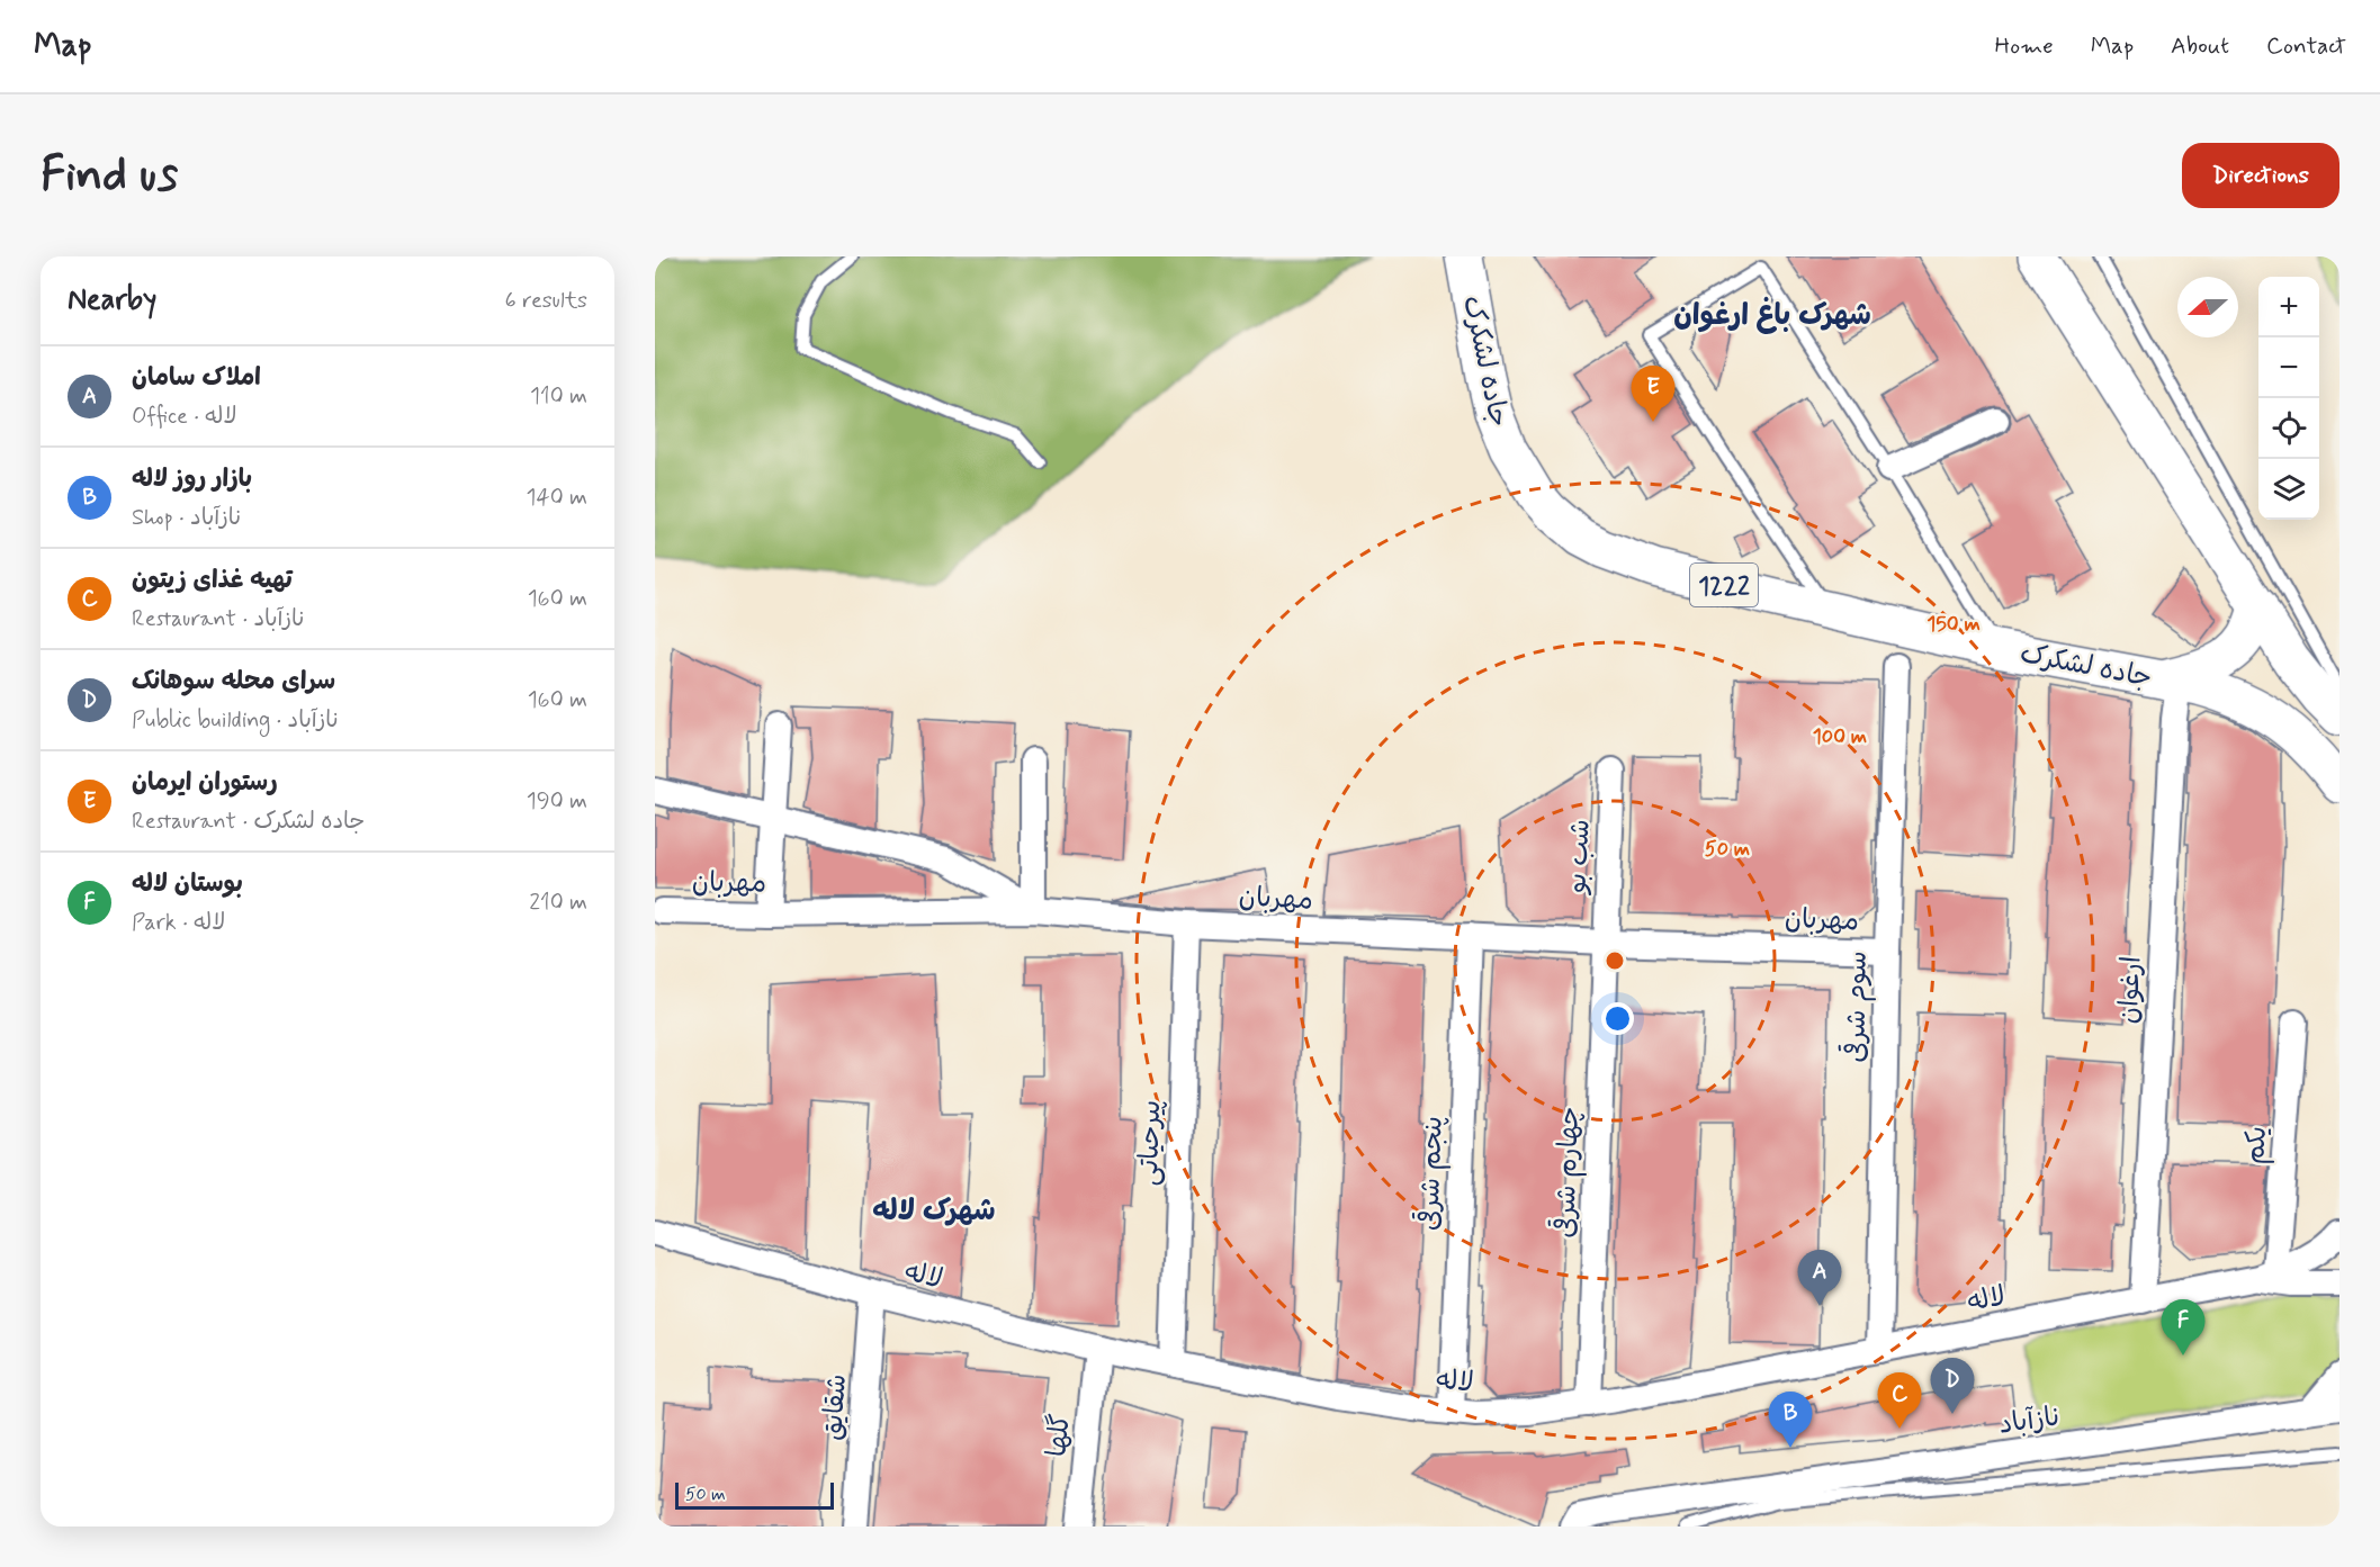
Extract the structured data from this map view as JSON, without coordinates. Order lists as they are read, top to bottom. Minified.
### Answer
{"streets":{"highway":["جاده لشکرک","1222"],"street":["شب بو","مهربان","ارغوان","سوم شرقی","پیرحیاتی","یکم","چهارم شرقی","پنجم شرقی","لاله","شقایق","نازآباد","گلها"]},"crossings":[["جاده لشکرک","1222"],["جاده لشکرک","ارغوان"],["1222","ارغوان"],["شب بو","مهربان"],["شب بو","چهارم شرقی"],["مهربان","سوم شرقی"],["مهربان","پیرحیاتی"],["مهربان","چهارم شرقی"],["مهربان","پنجم شرقی"],["ارغوان","لاله"],["سوم شرقی","لاله"],["پیرحیاتی","لاله"],["یکم","لاله"],["چهارم شرقی","لاله"],["پنجم شرقی","لاله"],["لاله","شقایق"],["لاله","گلها"]],"districts":["شهرک باغ ارغوان","شهرک لاله"],"scale_bar":"50 m","north":"left","page":{"header":"Map","nav":["Home","Map","About","Contact"],"buttons":"Directions","title":"Find us","heading":["Nearby","6 results"],"map_buttons":["+","−"],"list":[{"mark":"A","name":"املاک سامان","note":"Office · لاله","value":"110 m"},{"mark":"B","name":"بازار روز لاله","note":"Shop · نازآباد","value":"140 m"},{"mark":"C","name":"تهیه غذای زیتون","note":"Restaurant · نازآباد","value":"160 m"},{"mark":"D","name":"سرای محله سوهانک","note":"Public building · نازآباد","value":"160 m"},{"mark":"E","name":"رستوران ايرمان","note":"Restaurant · جاده لشکرک","value":"190 m"},{"mark":"F","name":"بوستان لاله","note":"Park · لاله","value":"210 m"}],"pins":["E","A","F","D","C","B"],"scale":"50 m"},"rings":["150 m","100 m","50 m"]}
